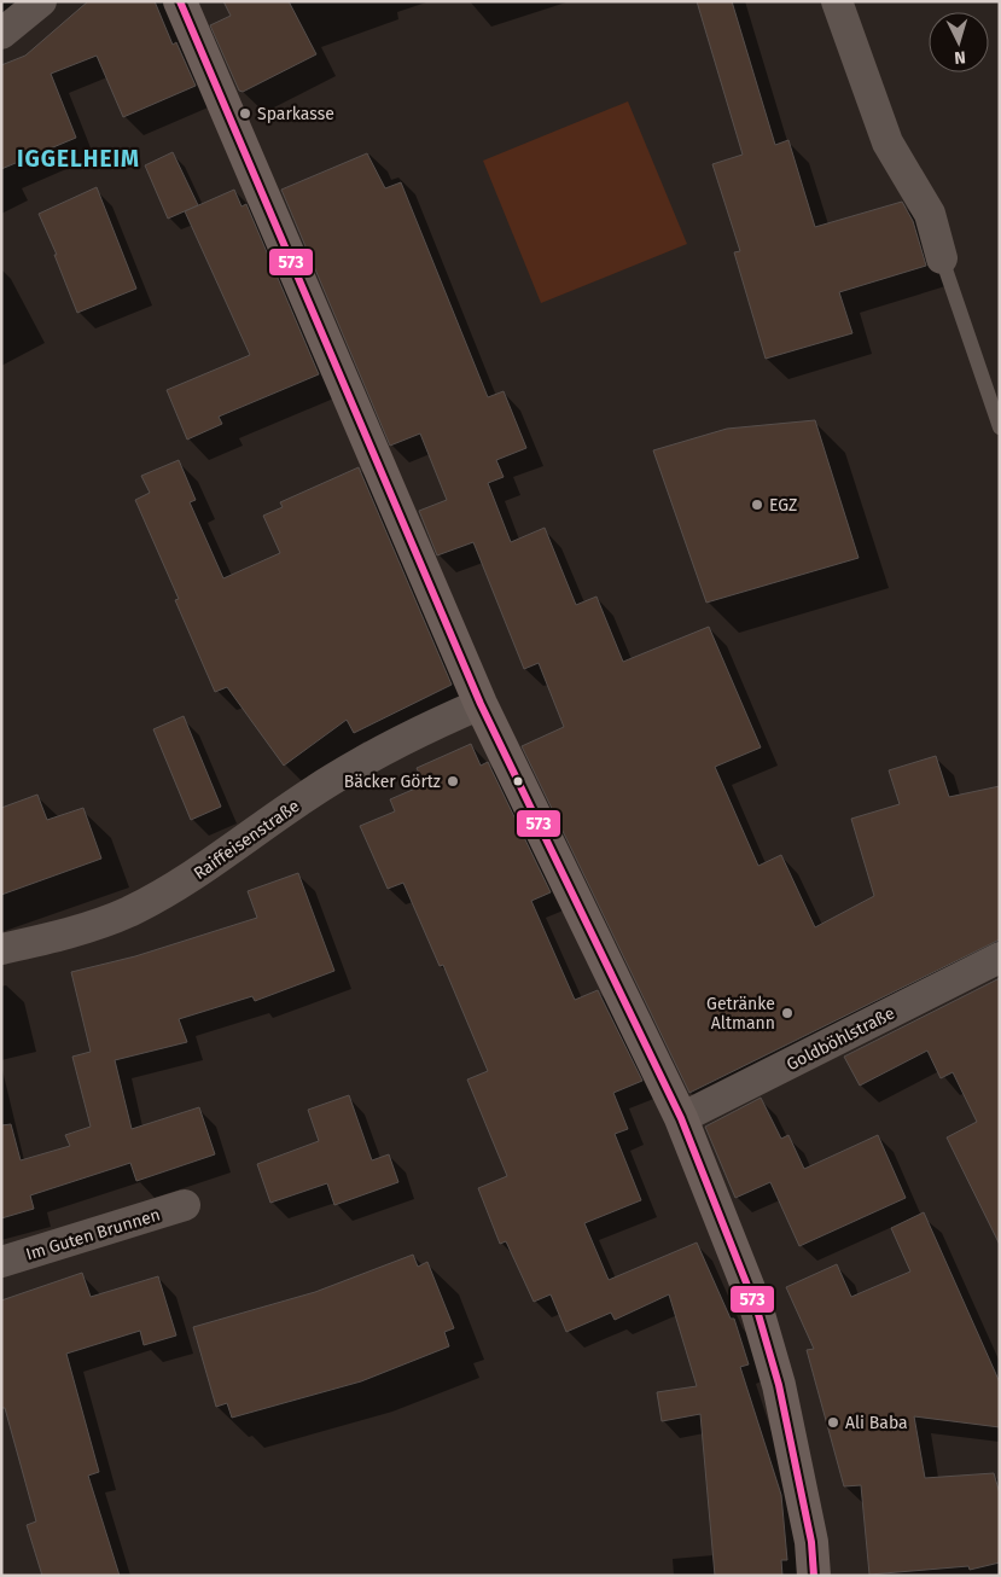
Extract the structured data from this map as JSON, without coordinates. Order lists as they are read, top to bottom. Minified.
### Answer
{"streets":{"street":["Raiffeisenstraße","Goldböhlstraße","Im Guten Brunnen"]},"districts":["IGGELHEIM"],"places":["Sparkasse","EGZ","Bäcker Görtz","Getränke Altmann","Ali Baba"],"lines":["transit line 573"],"north":"bottom"}
